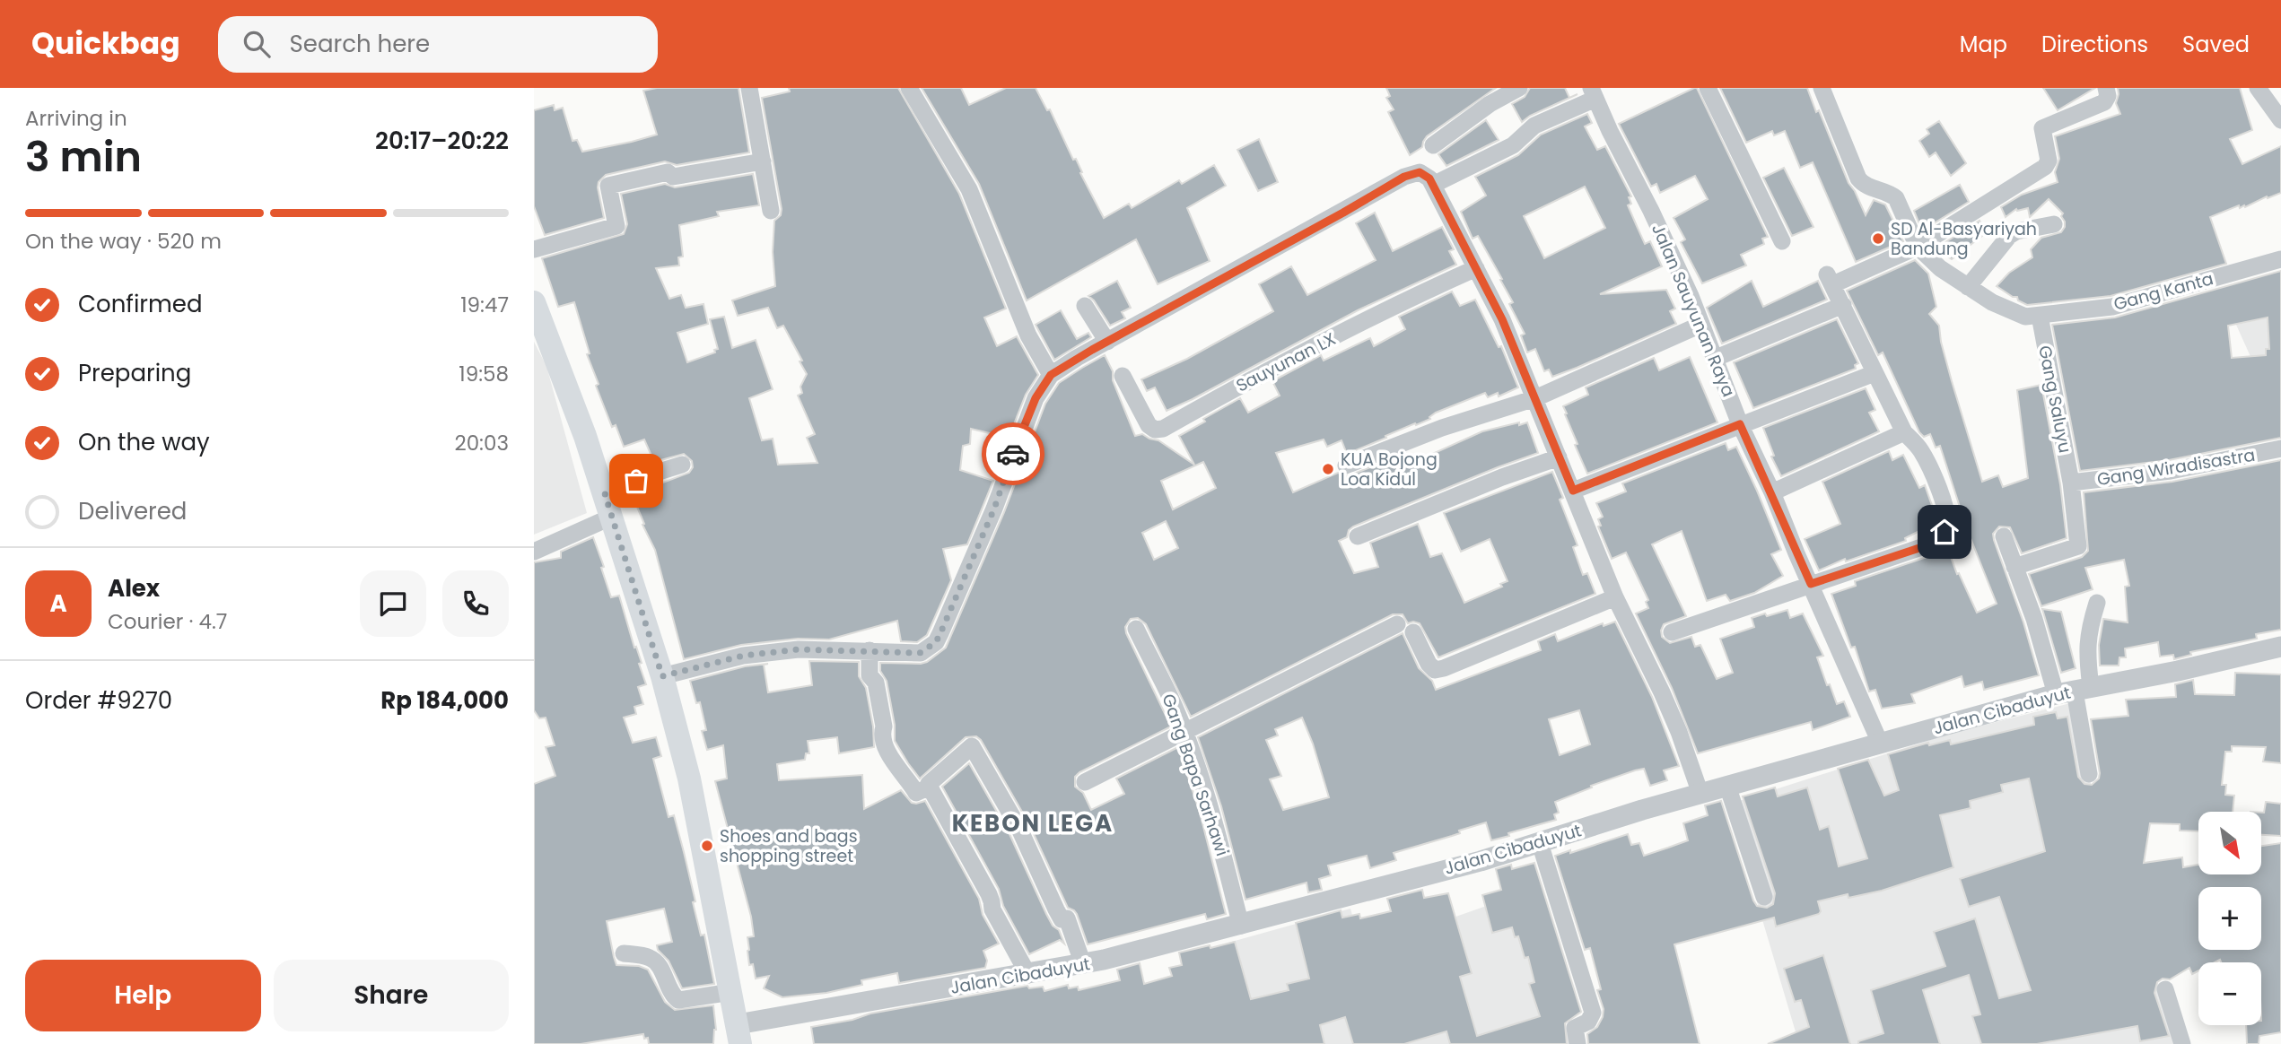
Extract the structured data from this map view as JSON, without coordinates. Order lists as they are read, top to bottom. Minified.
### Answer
{"streets":{"street":["Gang Kanta","Jalan Sauyunan Raya","Sauyunan LX","Gang Saluyu","Gang Wiradisastra","Jalan Cibaduyut","Gang Bapa Sarhawi"]},"crossings":[["Gang Kanta","Gang Saluyu"],["Jalan Sauyunan Raya","Jalan Cibaduyut"],["Gang Saluyu","Gang Wiradisastra"],["Jalan Cibaduyut","Gang Bapa Sarhawi"]],"districts":["KEBON LEGA"],"places":["SD Al-Basyariyah Bandung","KUA Bojong Loa Kidul","Shoes and bags shopping street"],"north":"bottom right","page":{"header":"Quickbag","search":"Search here","nav":["Map","Directions","Saved"],"heading":["3 min","Arriving in","20:17–20:22"],"panel":["Alex","Courier · 4.7","Order #9270","Rp 184,000"],"bar":"On the way · 520 m","list":[["Confirmed","19:47"],["Preparing","19:58"],["On the way","20:03"],"Delivered"],"round":"A","map_buttons":["+","−"],"buttons":["Help","Share"]}}
